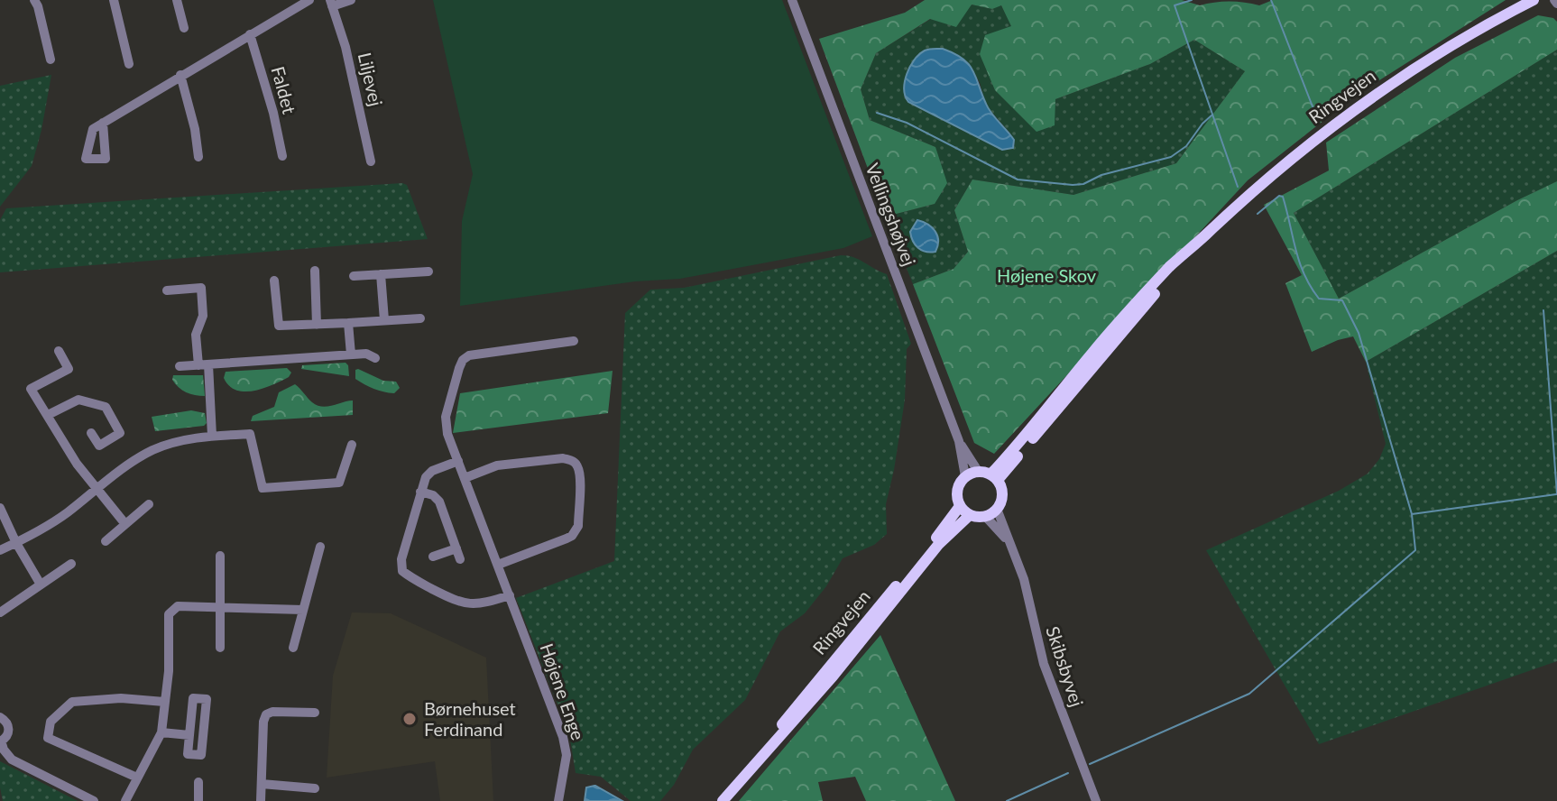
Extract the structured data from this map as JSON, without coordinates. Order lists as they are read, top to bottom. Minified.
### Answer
{"streets":{"main road":["Ringvejen"],"street":["Liljevej","Faldet","Vellingshøjvej","Skibsbyvej","Højene Enge"]},"crossings":[["Ringvejen","Vellingshøjvej"],["Ringvejen","Skibsbyvej"],["Vellingshøjvej","Skibsbyvej"]],"parks":["Højene Skov"],"places":["Børnehuset Ferdinand"]}
